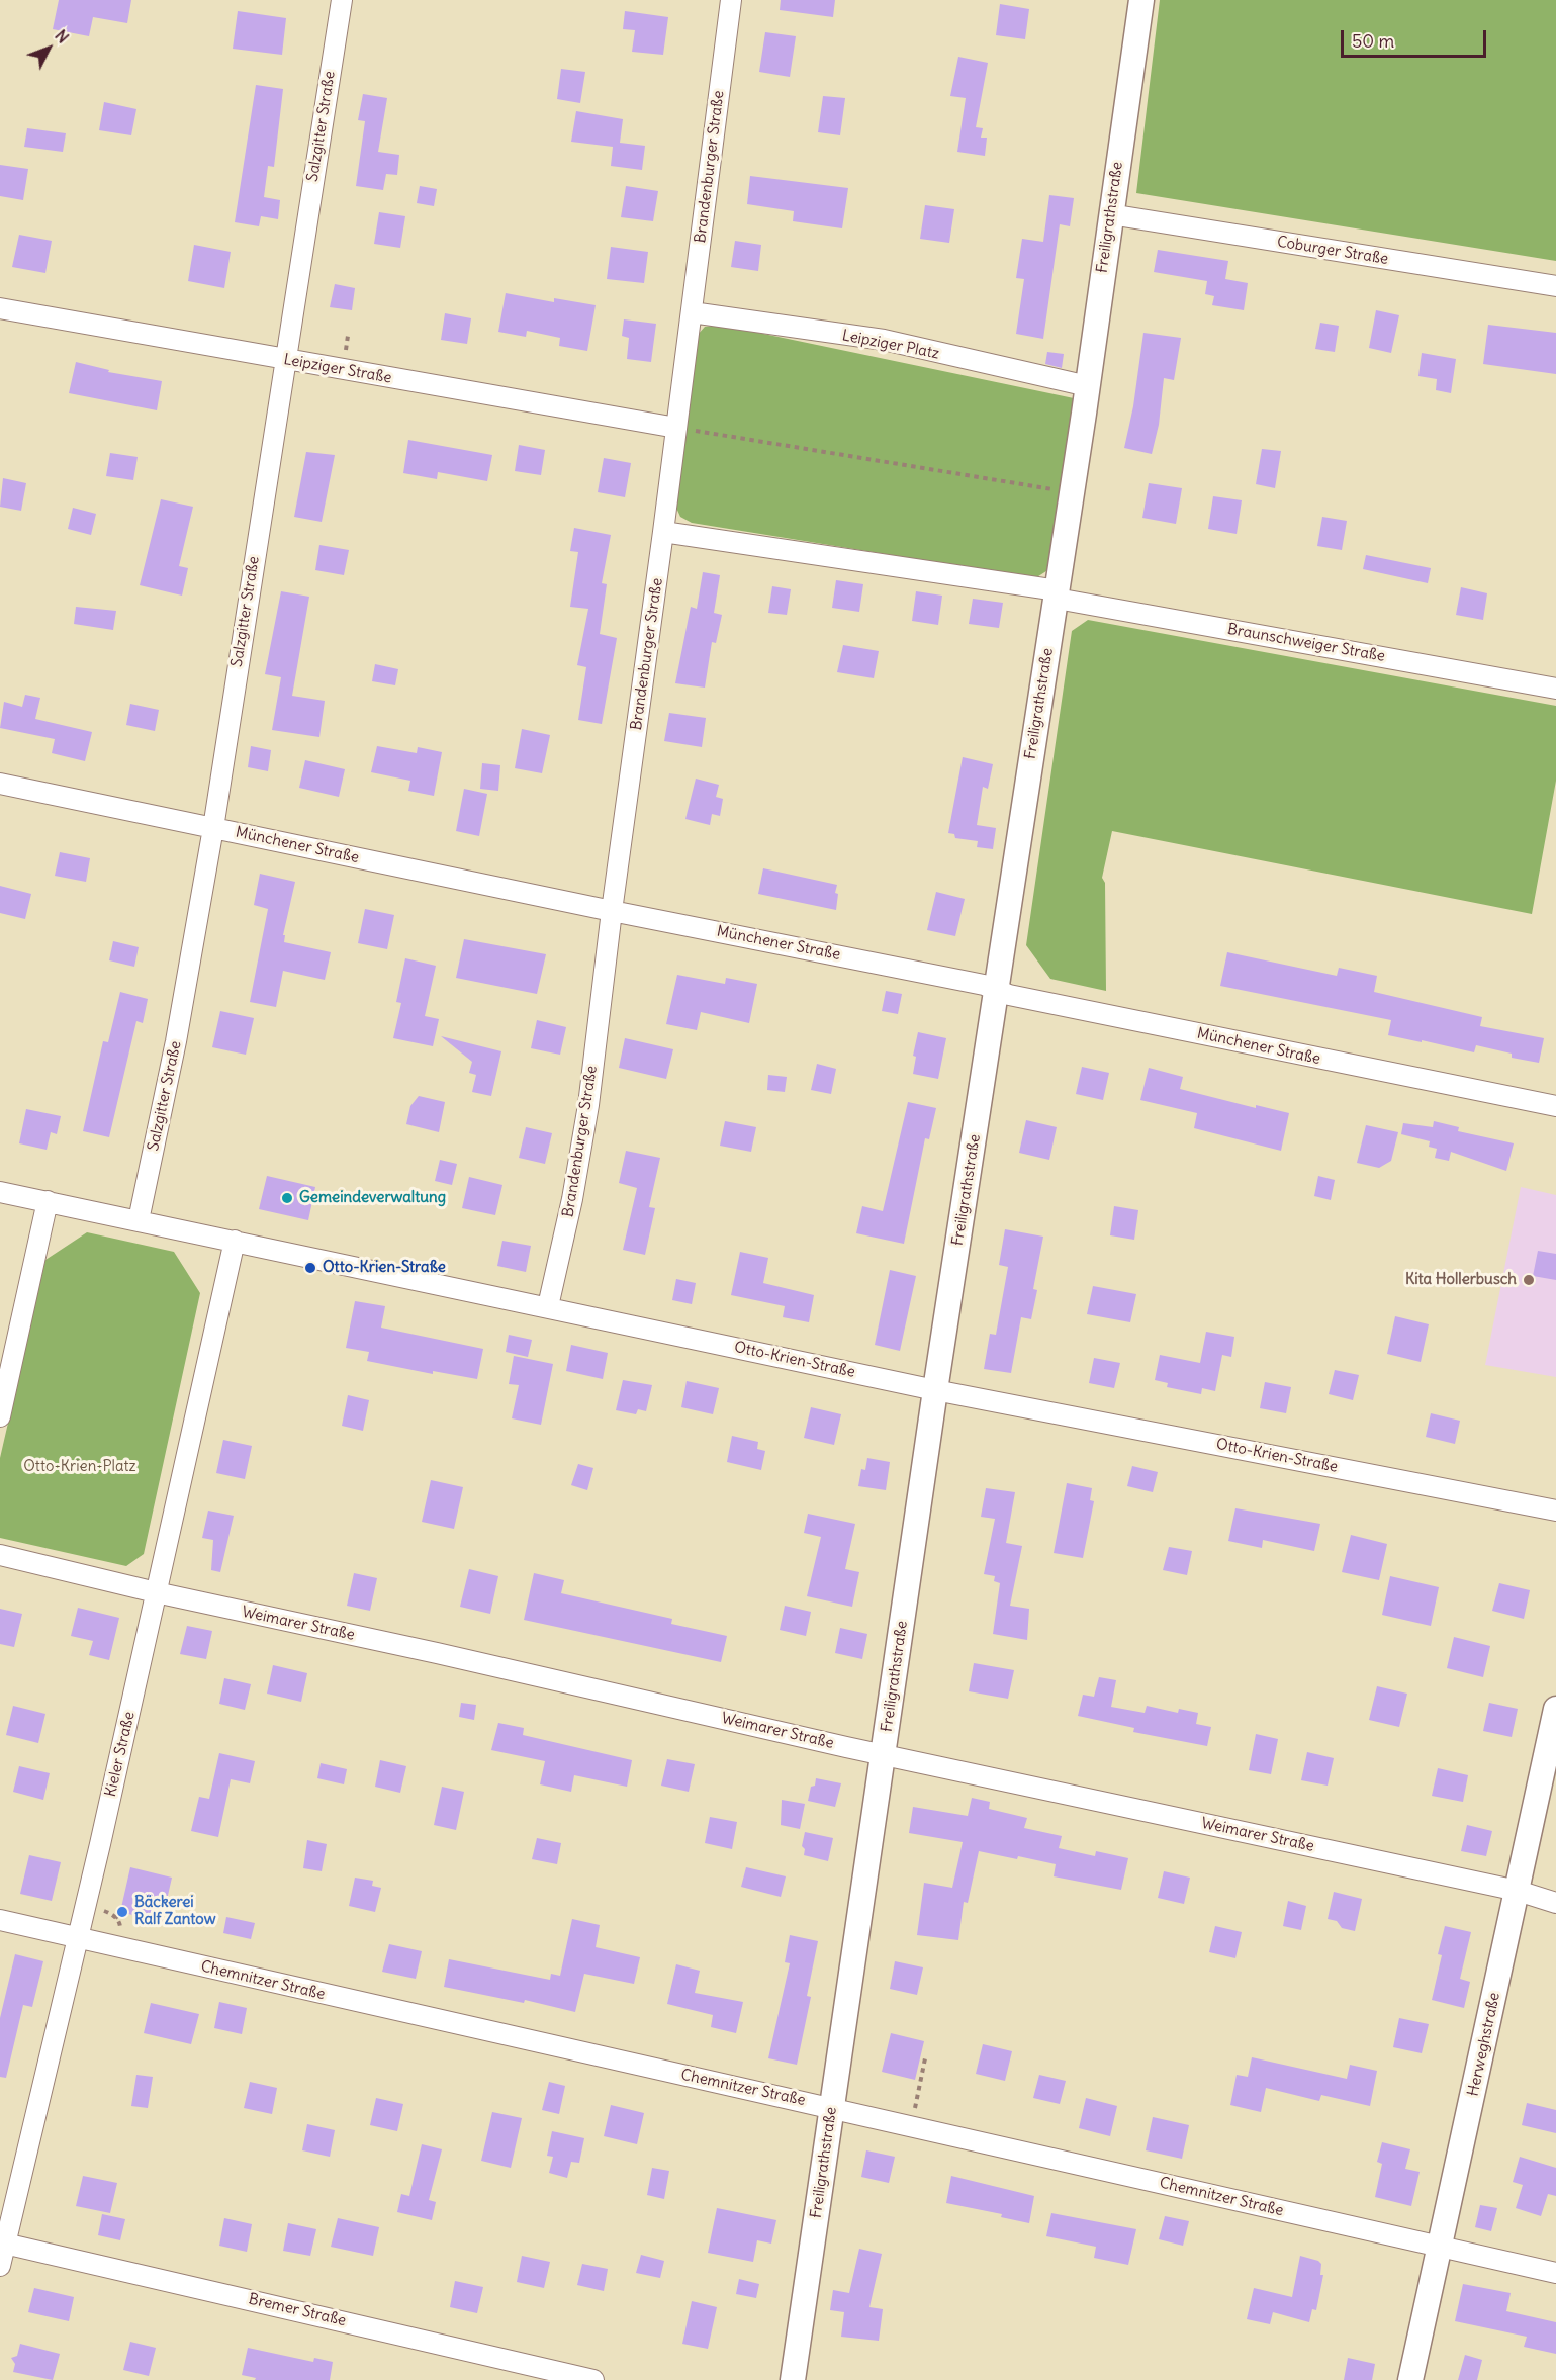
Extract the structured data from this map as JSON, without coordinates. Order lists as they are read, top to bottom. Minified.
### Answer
{"streets":{"street":["Salzgitter Straße","Brandenburger Straße","Freiligrathstraße","Coburger Straße","Leipziger Platz","Leipziger Straße","Braunschweiger Straße","Münchener Straße","Otto-Krien-Straße","Weimarer Straße","Kieler Straße","Chemnitzer Straße","Herweghstraße","Bremer Straße"]},"crossings":[["Salzgitter Straße","Leipziger Straße"],["Salzgitter Straße","Münchener Straße"],["Salzgitter Straße","Otto-Krien-Straße"],["Brandenburger Straße","Leipziger Platz"],["Brandenburger Straße","Leipziger Straße"],["Brandenburger Straße","Münchener Straße"],["Brandenburger Straße","Otto-Krien-Straße"],["Freiligrathstraße","Coburger Straße"],["Freiligrathstraße","Leipziger Platz"],["Freiligrathstraße","Braunschweiger Straße"],["Freiligrathstraße","Münchener Straße"],["Freiligrathstraße","Otto-Krien-Straße"],["Freiligrathstraße","Weimarer Straße"],["Freiligrathstraße","Chemnitzer Straße"],["Otto-Krien-Straße","Kieler Straße"],["Weimarer Straße","Kieler Straße"],["Weimarer Straße","Herweghstraße"],["Kieler Straße","Chemnitzer Straße"],["Kieler Straße","Bremer Straße"],["Chemnitzer Straße","Herweghstraße"]],"parks":["Otto-Krien-Platz"],"places":["Gemeindeverwaltung","Otto-Krien-Straße","Kita Hollerbusch","Bäckerei Ralf Zantow"],"scale_bar":"50 m","north":"top right"}
